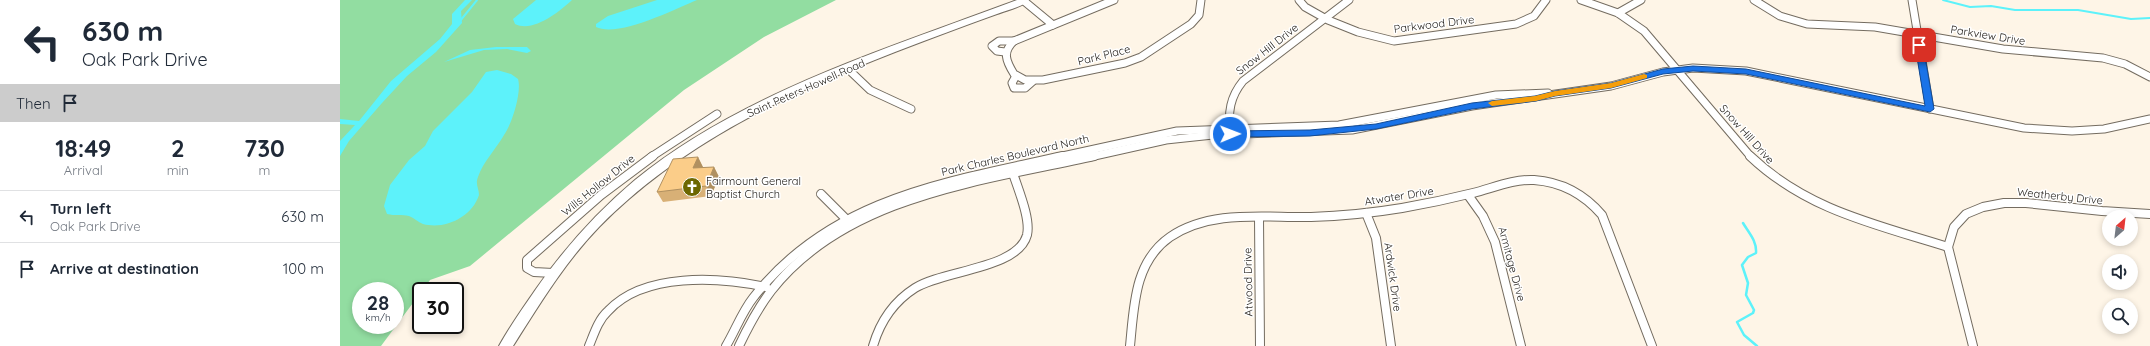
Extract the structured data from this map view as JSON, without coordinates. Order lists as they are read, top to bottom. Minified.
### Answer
{"streets":{"main road":["Saint Peters Howell Road"],"street":["Parkwood Drive","Parkview Drive","Snow Hill Drive","Park Place","Park Charles Boulevard North","Wills Hollow Drive","Atwater Drive","Weatherby Drive","Armitage Drive","Ardwick Drive","Atwood Drive"]},"crossings":[["Parkwood Drive","Snow Hill Drive"],["Snow Hill Drive","Park Charles Boulevard North"],["Snow Hill Drive","Weatherby Drive"],["Saint Peters Howell Road","Wills Hollow Drive"],["Atwater Drive","Armitage Drive"],["Atwater Drive","Ardwick Drive"],["Atwater Drive","Atwood Drive"]],"places":{"church":["Fairmount General Baptist Church"]},"north":"top right","page":{"turn":["630 m","Oak Park Drive"],"then":"Then","eta":["18:49","Arrival","2","min","730","m"],"list":[{"name":"Turn left","note":"Oak Park Drive","value":"630 m"},{"name":"Arrive at destination","value":"100 m"}],"speed":"28 km/h","limit":"30"}}
